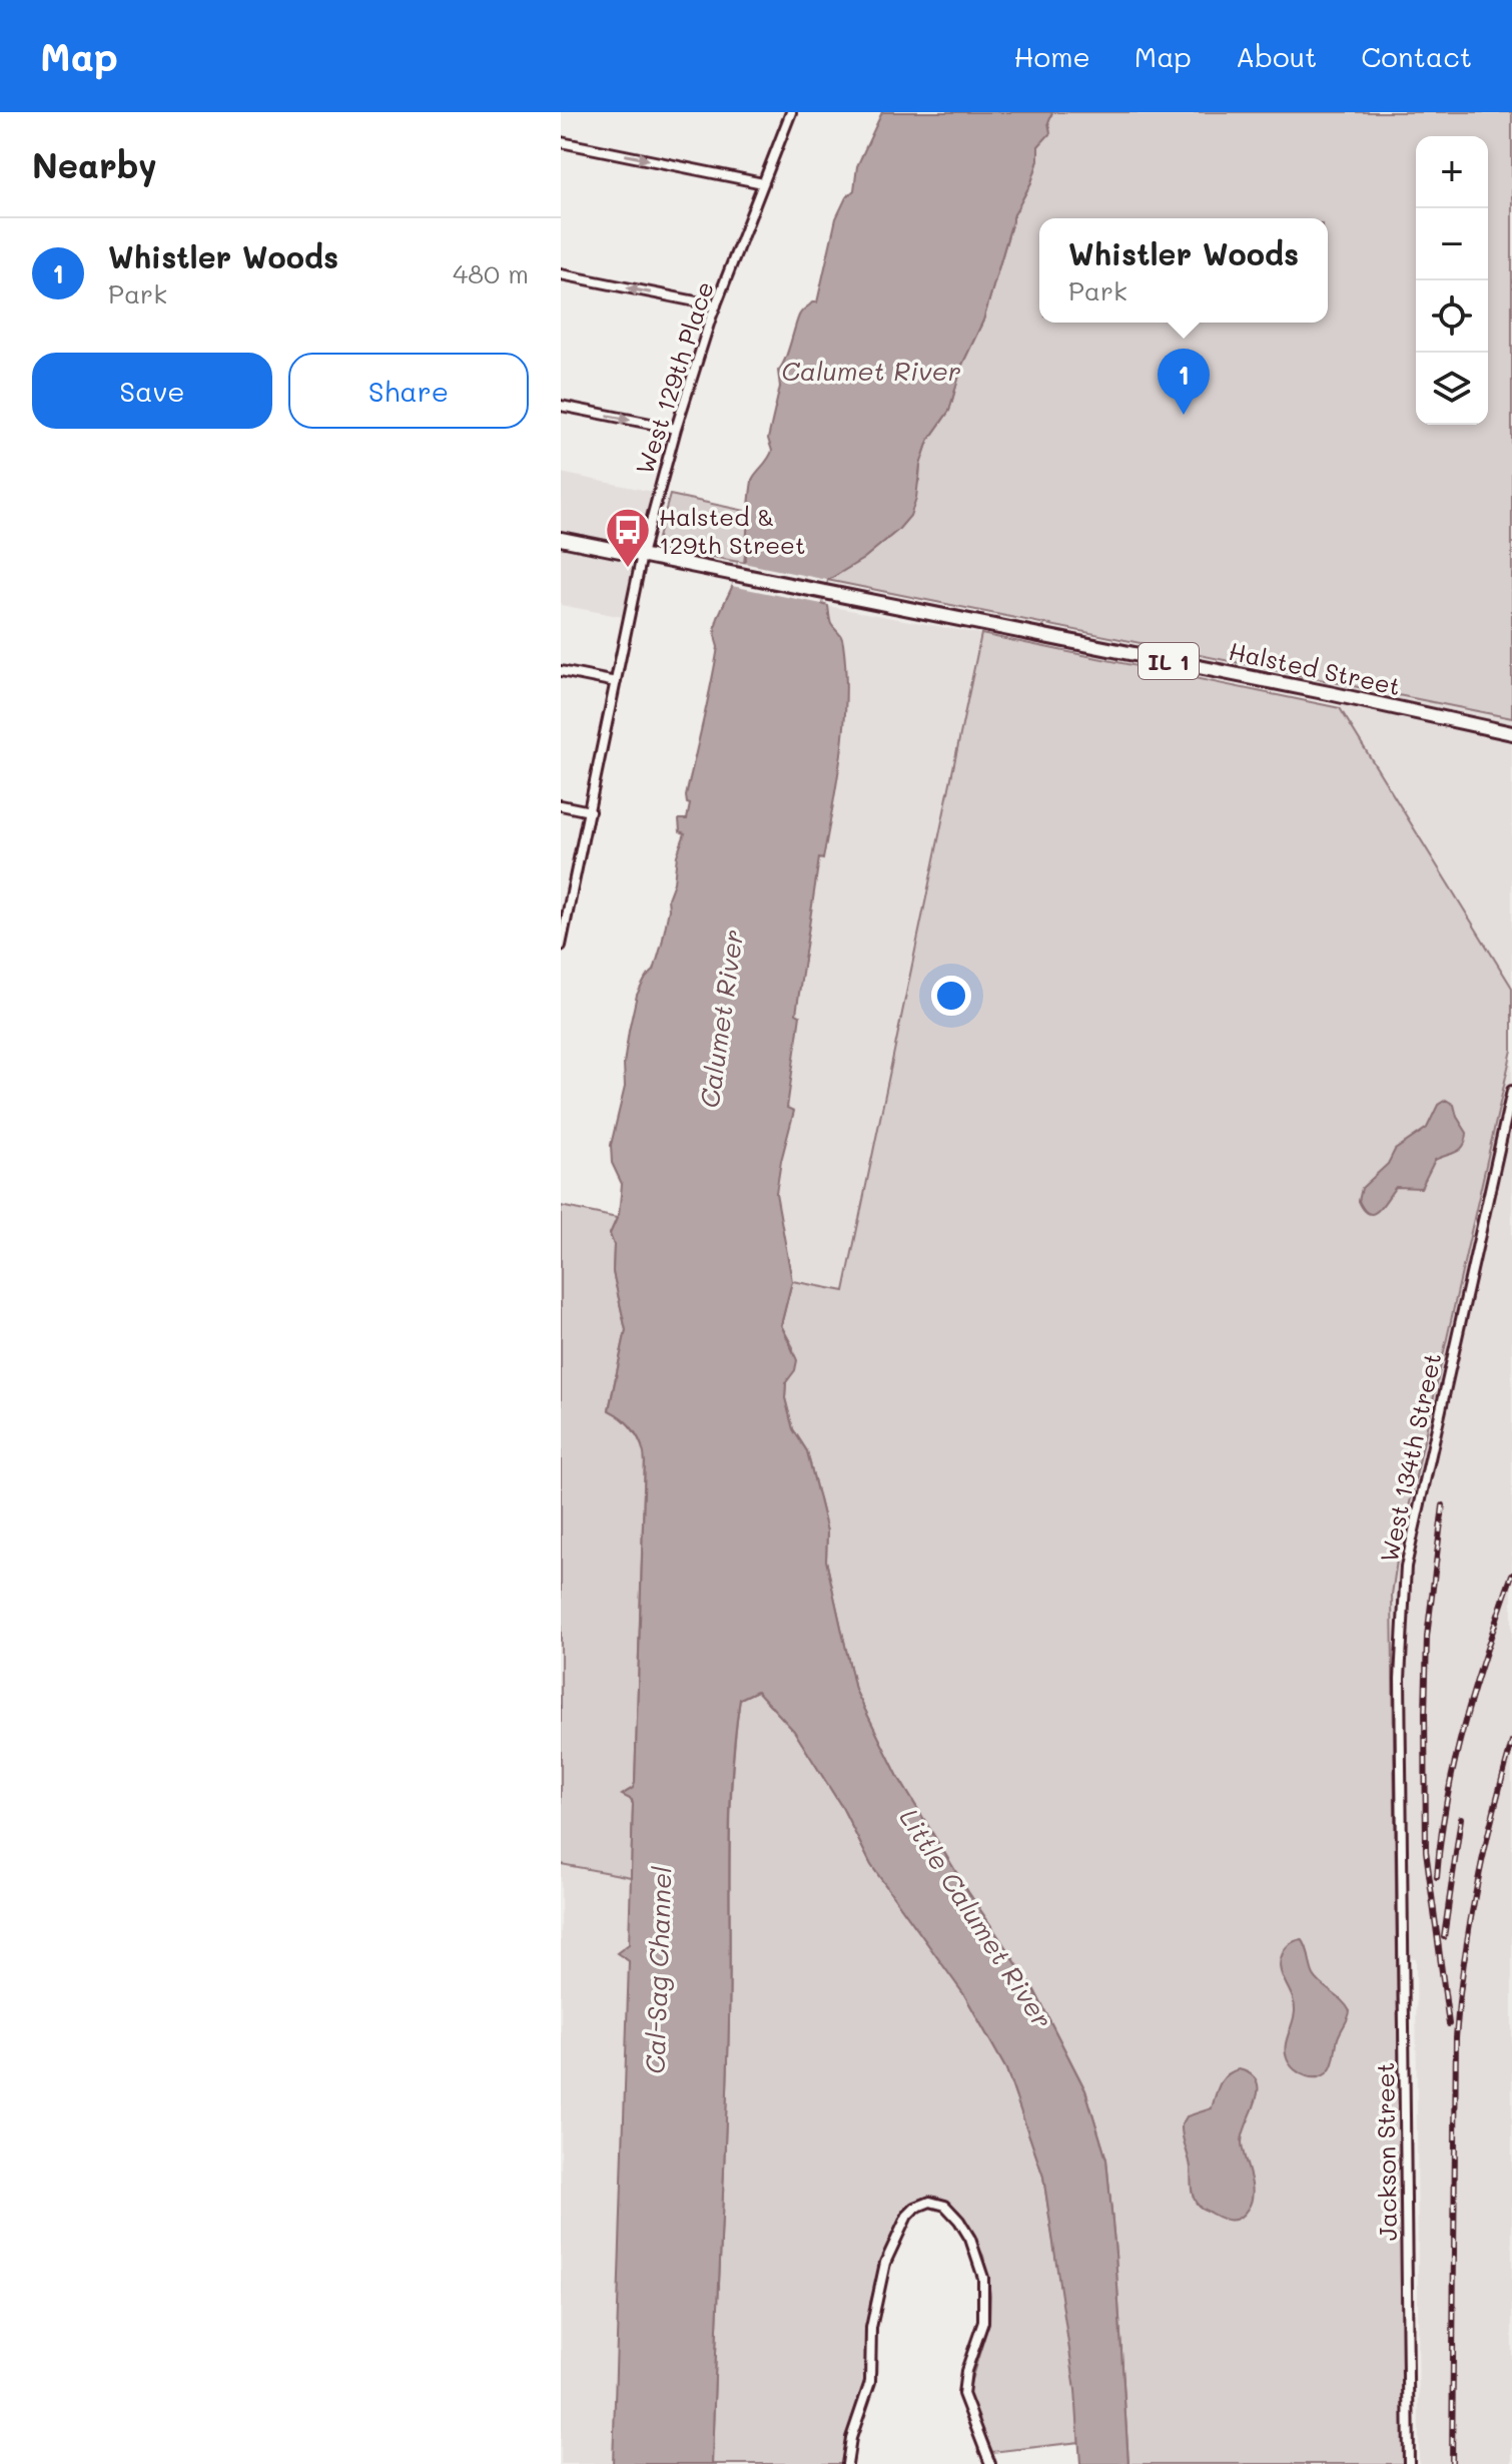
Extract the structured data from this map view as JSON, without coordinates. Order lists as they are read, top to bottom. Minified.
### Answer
{"streets":{"main road":["IL 1","Halsted Street"],"street":["West 129th Place","West 134th Street","Jackson Street"]},"crossings":[["West 129th Place","IL 1"],["West 129th Place","Halsted Street"],["IL 1","Halsted Street"],["West 134th Street","Jackson Street"]],"water":["Calumet River","Little Calumet River","Cal-Sag Channel"],"places":{"bus stop":["Halsted & 129th Street"]},"page":{"header":"Map","nav":["Home","Map","About","Contact"],"heading":"Nearby","map_buttons":["+","−"],"list":[{"mark":"1","name":"Whistler Woods","note":"Park","value":"480 m"}],"popup":["Whistler Woods","Park"],"buttons":["Save","Share"],"pins":"1"}}
